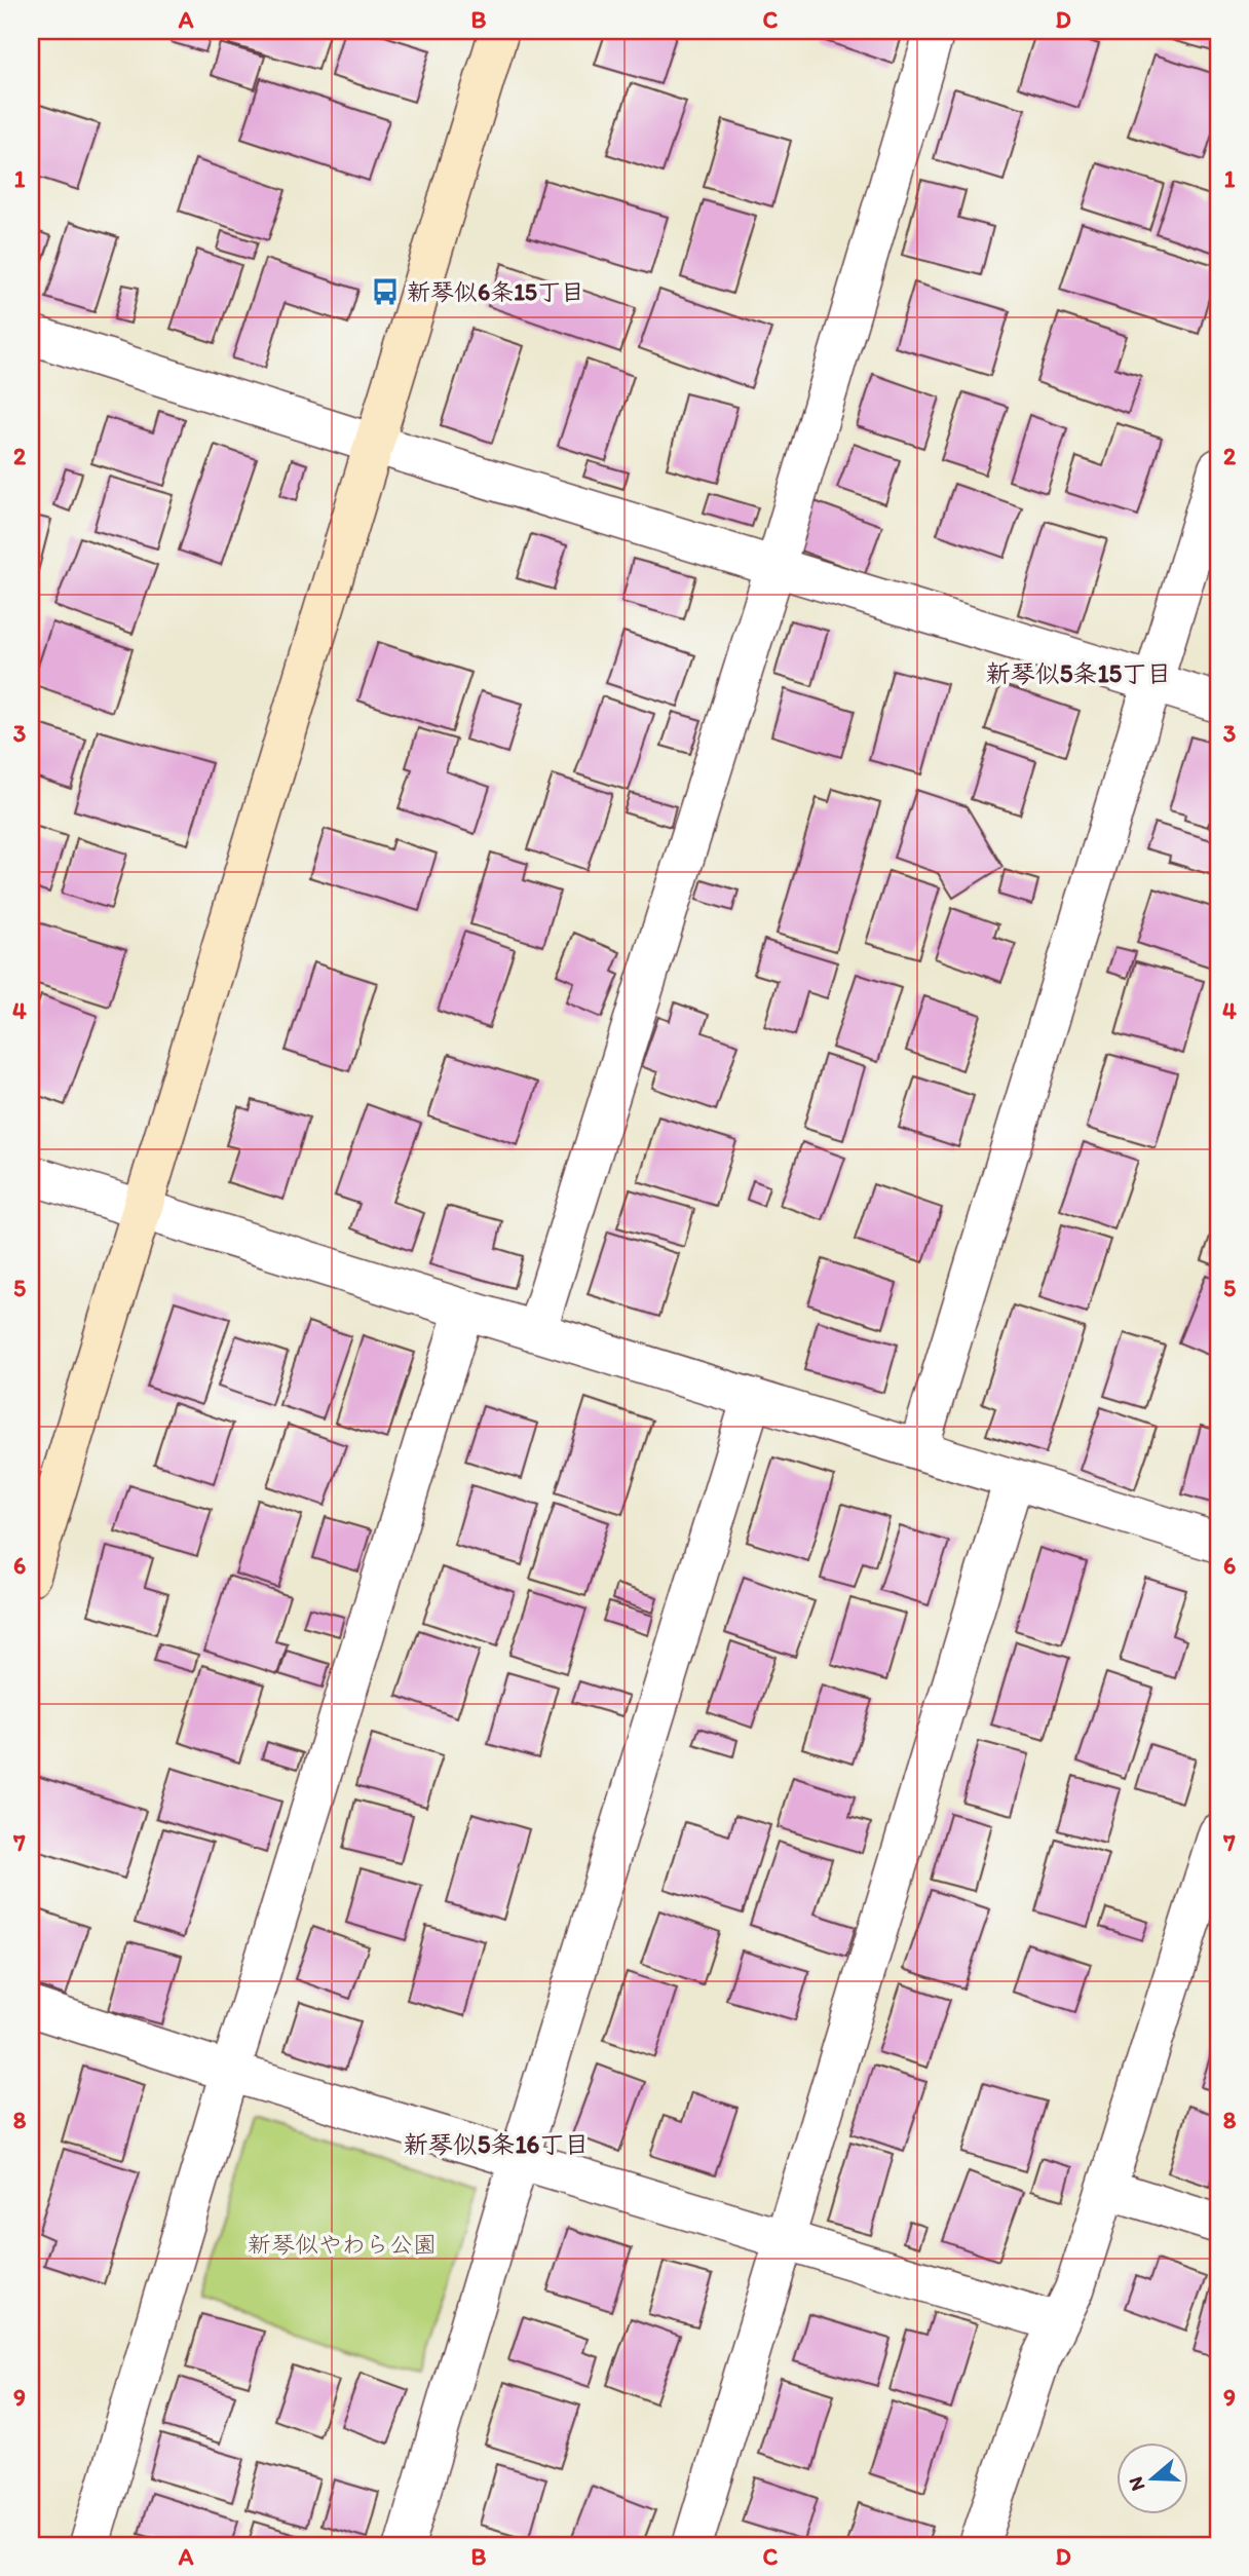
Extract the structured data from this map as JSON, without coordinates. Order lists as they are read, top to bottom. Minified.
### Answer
{"districts":["新琴似5条15丁目","新琴似5条16丁目"],"parks":["新琴似やわら公園"],"places":{"bus stop":["新琴似6条15丁目"]},"north":"left","grid":{"columns":["A","B","C","D"],"rows":["1","2","3","4","5","6","7","8","9"]}}
